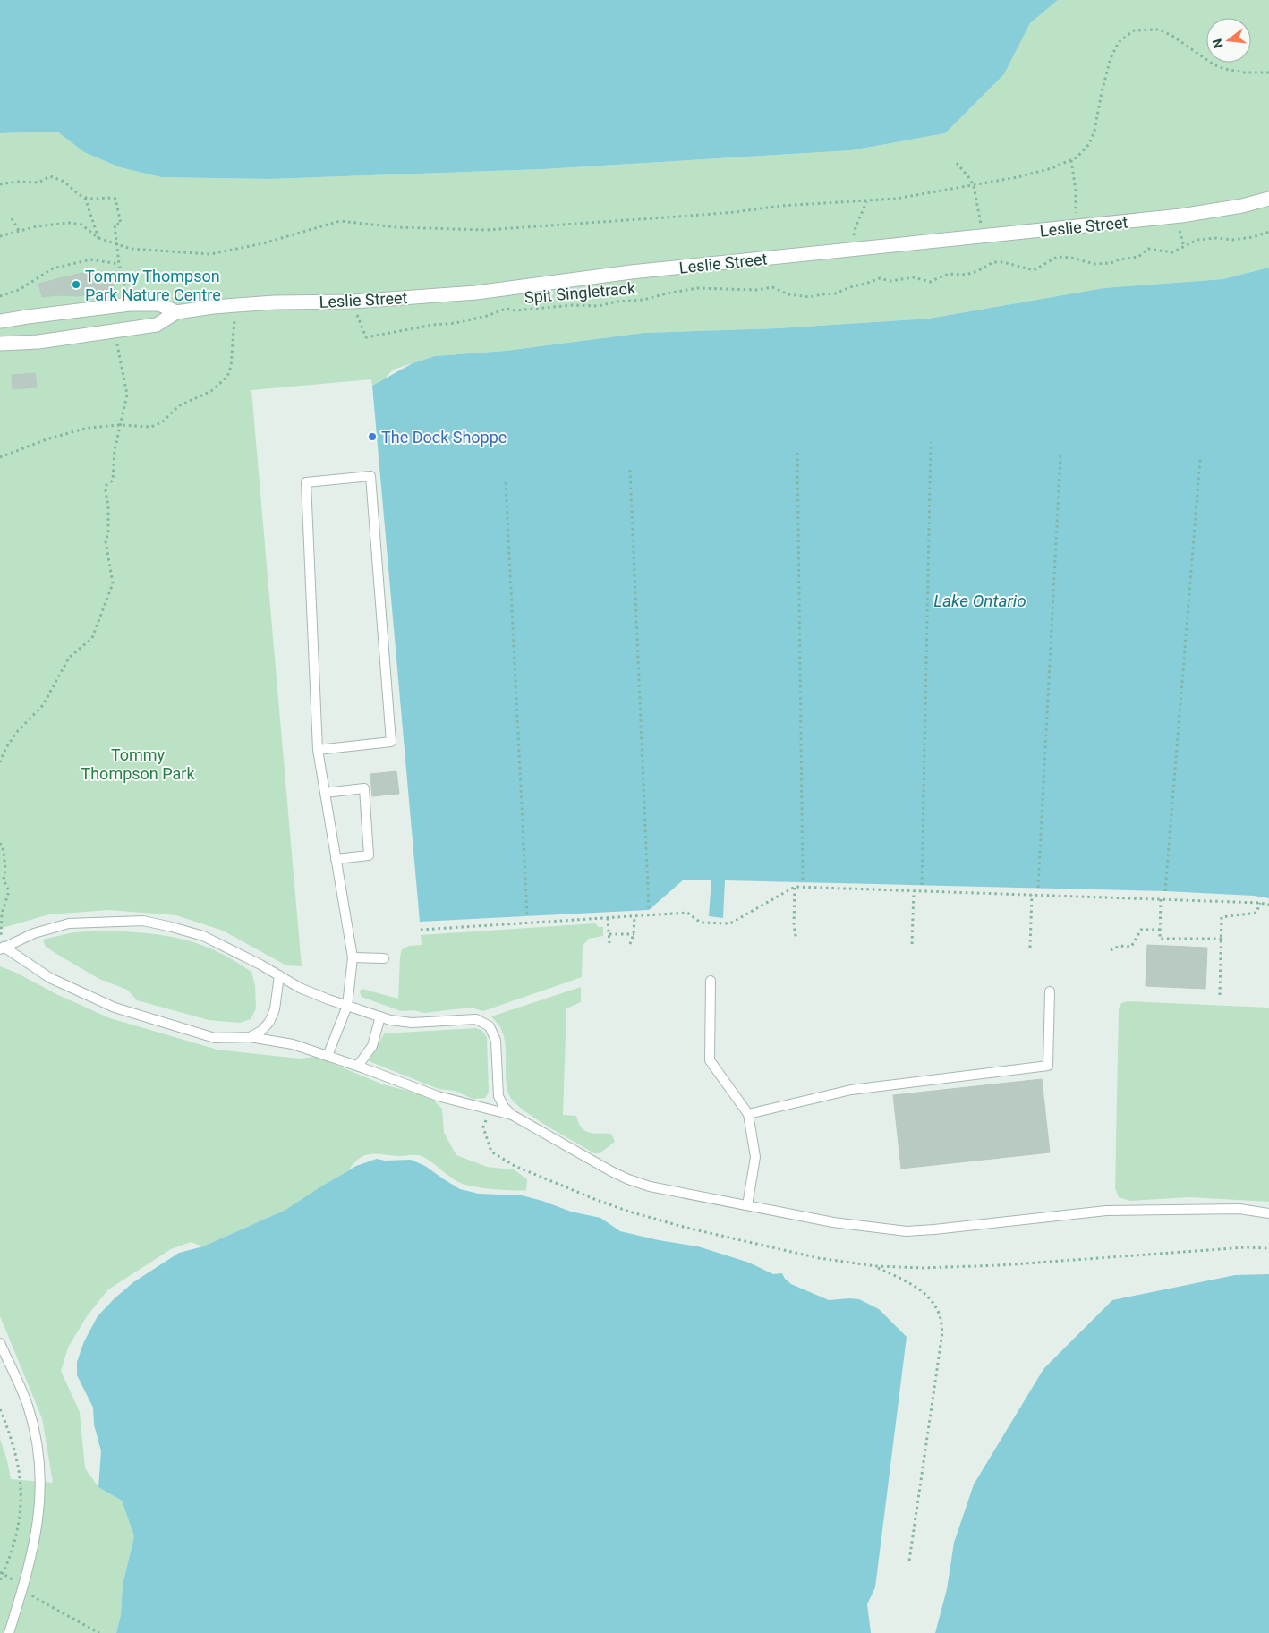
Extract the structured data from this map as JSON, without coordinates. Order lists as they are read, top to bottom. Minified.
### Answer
{"streets":{"street":["Leslie Street"],"path":["Spit Singletrack"]},"crossings":[["Leslie Street","Spit Singletrack"]],"water":["Lake Ontario"],"parks":["Tommy Thompson Park"],"places":["Tommy Thompson Park Nature Centre","The Dock Shoppe"],"north":"left"}
